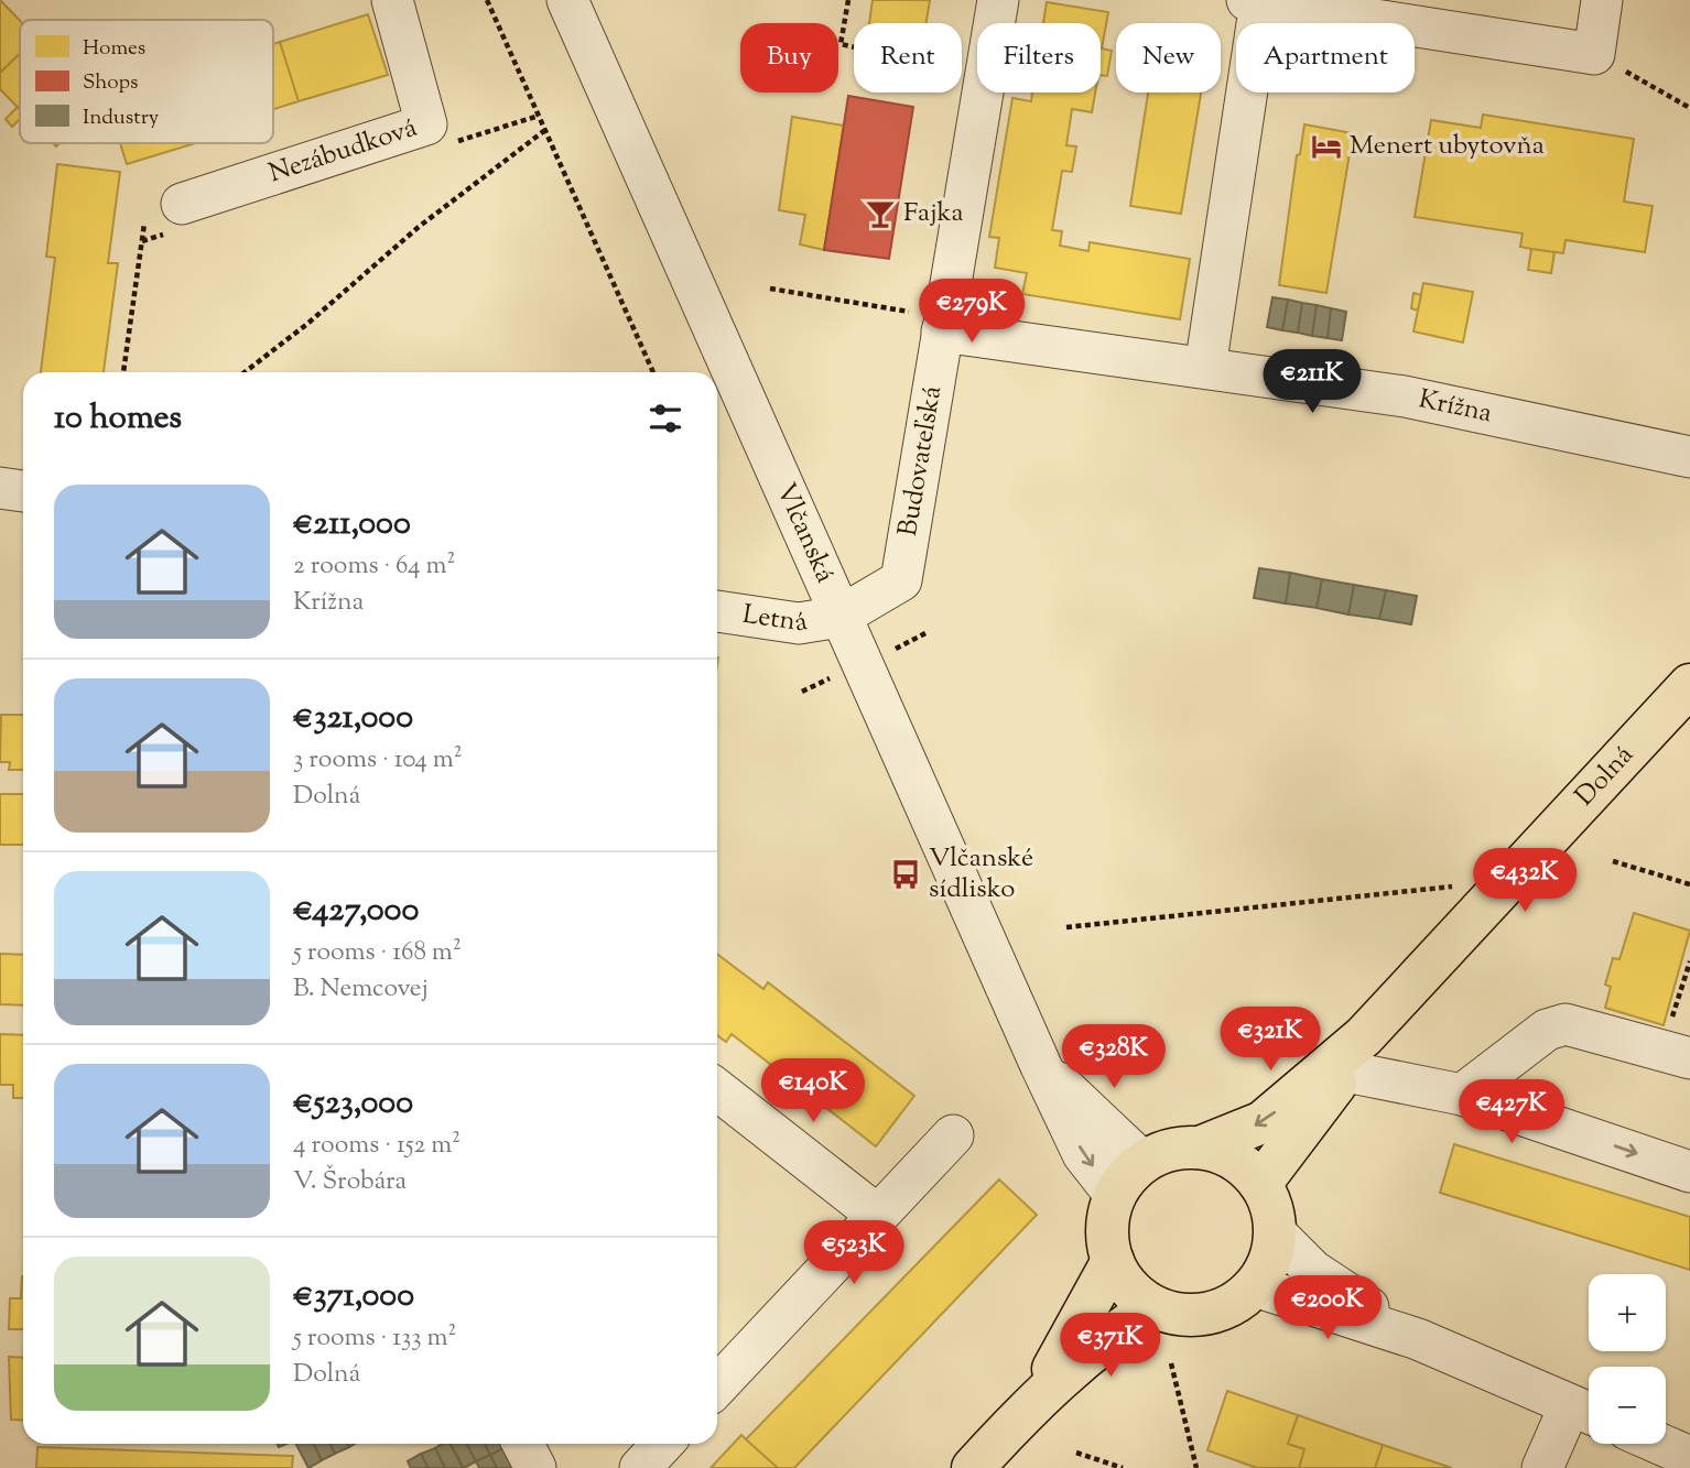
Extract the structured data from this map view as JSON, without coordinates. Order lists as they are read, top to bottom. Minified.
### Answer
{"streets":{"main road":["Dolná"],"street":["Nezábudková","Krížna","Budovateľská","Vlčanská","Letná"]},"crossings":[["Krížna","Budovateľská"],["Budovateľská","Vlčanská"],["Budovateľská","Letná"],["Vlčanská","Letná"],["Vlčanská","Dolná"]],"places":{"hotel":["Menert ubytovňa"],"bar":["Fajka"],"bus stop":["Vlčanské sídlisko"]},"legend":["Homes","Shops","Industry"],"page":{"chip":["Buy","Rent","Filters","New","Apartment"],"price":["€279K","€211K","€432K","€321K","€328K","€140K","€427K","€523K","€200K","€371K"],"heading":"10 homes","list":[{"name":"€211,000","note":"2 rooms · 64 m² · Krížna"},{"name":"€321,000","note":"3 rooms · 104 m² · Dolná"},{"name":"€427,000","note":"5 rooms · 168 m² · B. Nemcovej"},{"name":"€523,000","note":"4 rooms · 152 m² · V. Šrobára"},{"name":"€371,000","note":"5 rooms · 133 m² · Dolná"}],"map_buttons":["+","−"]}}
